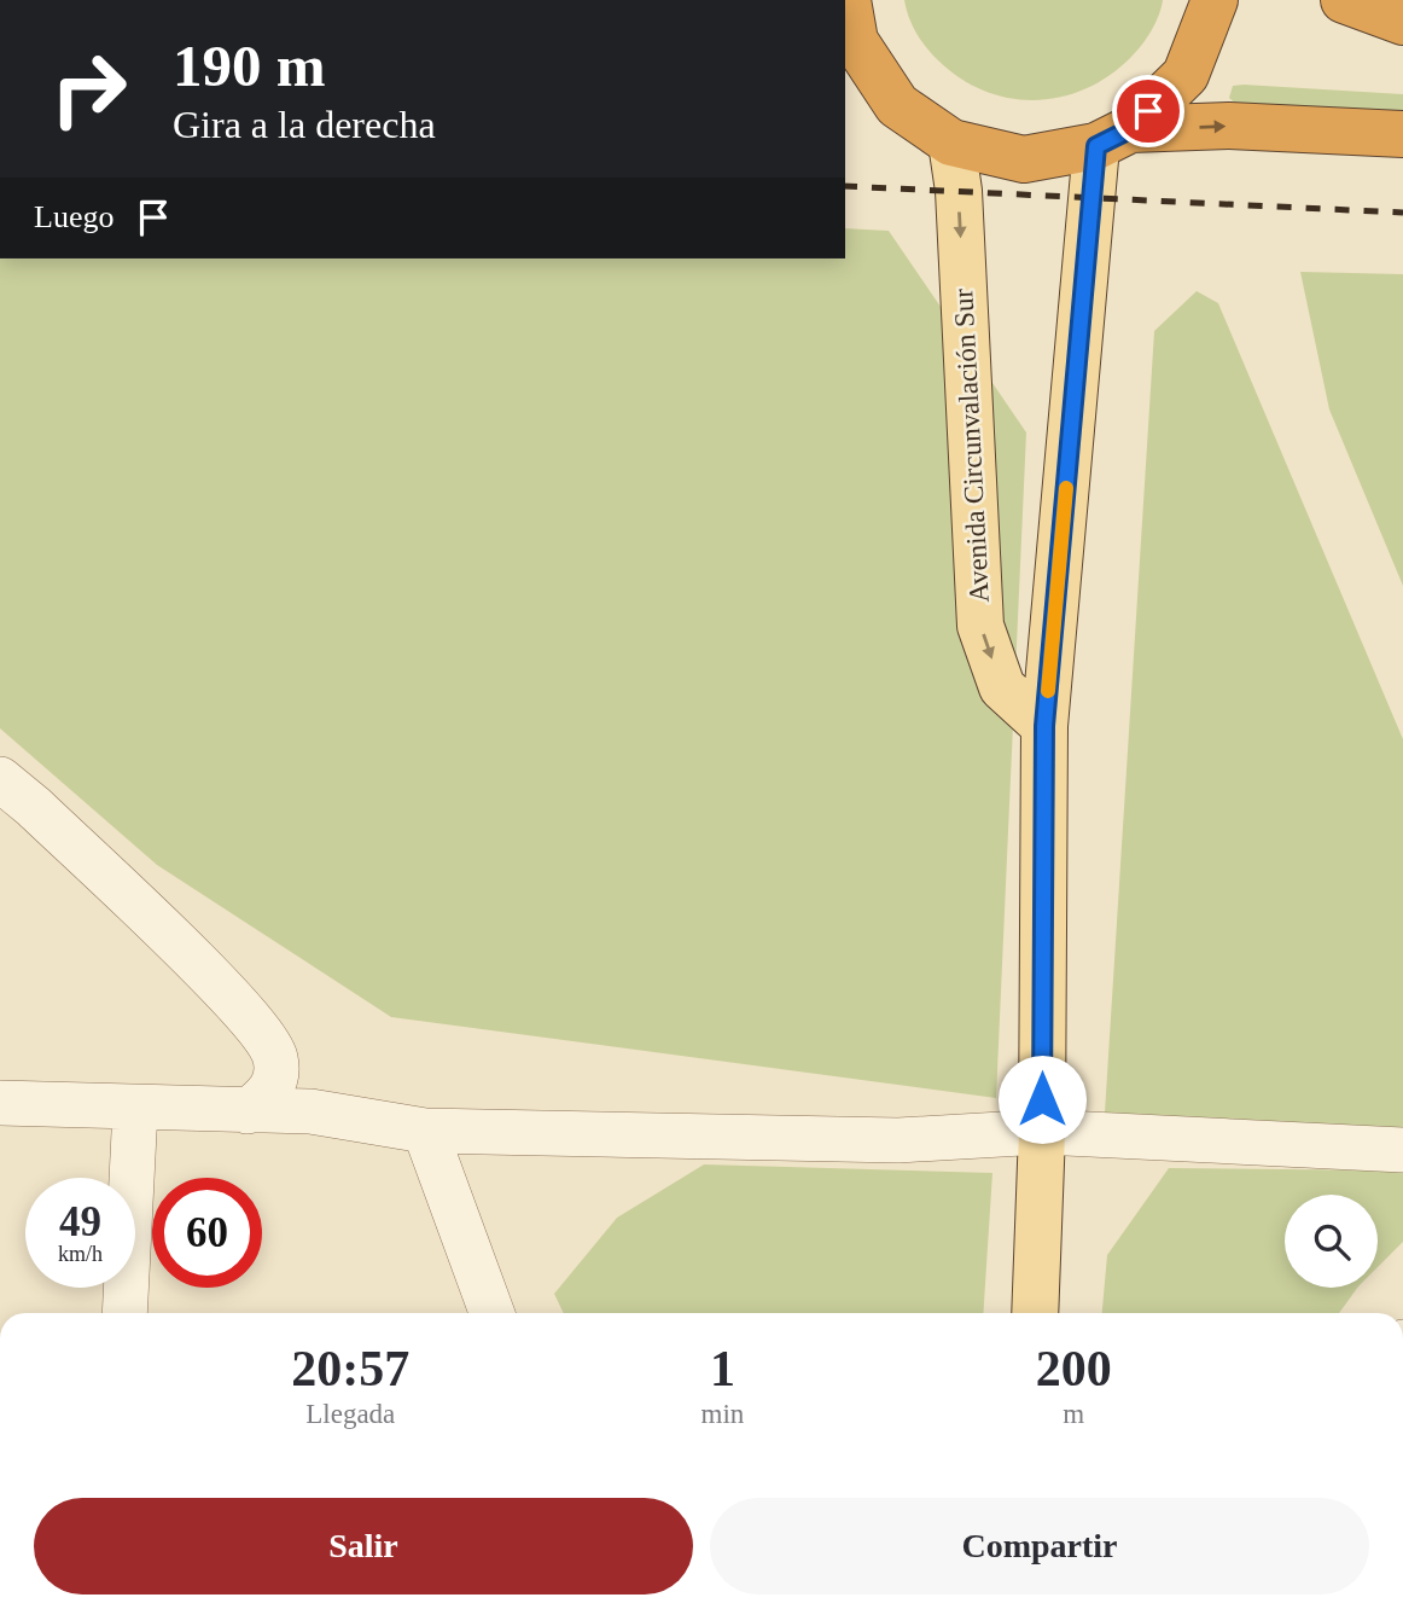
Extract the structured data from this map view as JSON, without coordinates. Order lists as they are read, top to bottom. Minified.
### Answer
{"streets":{"main road":["Avenida Circunvalación Sur"]},"page":{"turn":["190 m","Gira a la derecha"],"then":"Luego","speed":"49 km/h","limit":"60","eta":["20:57","Llegada","1","min","200","m"],"buttons":["Salir","Compartir"]}}
